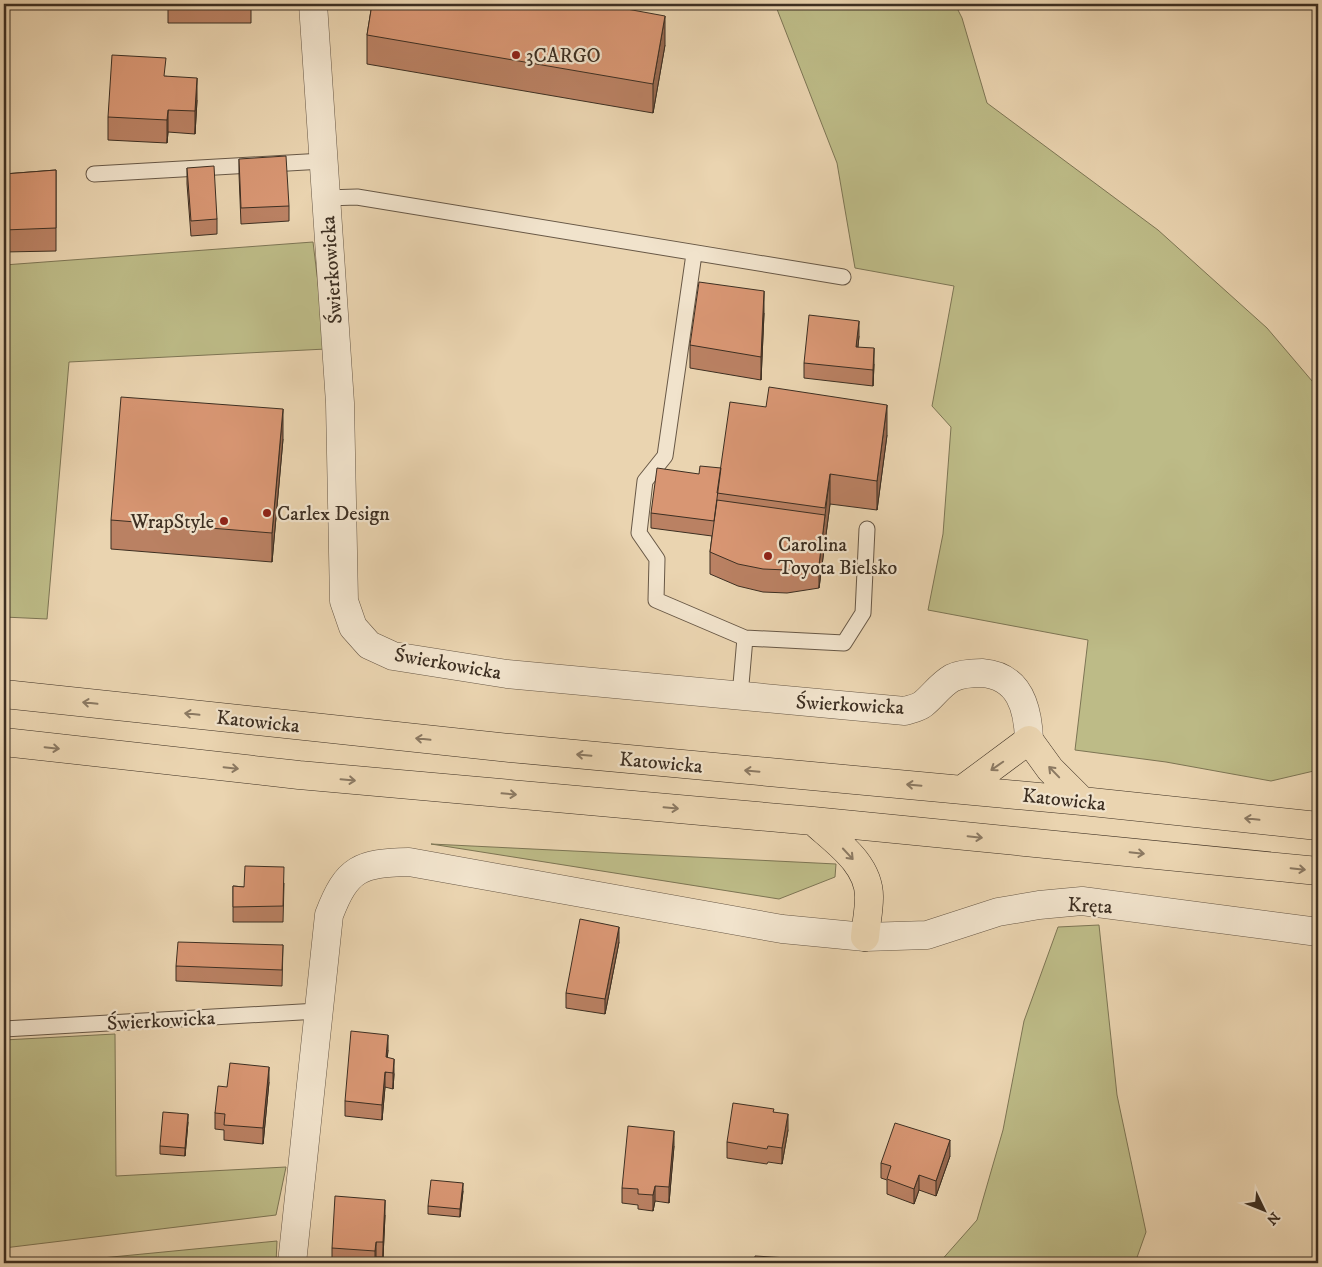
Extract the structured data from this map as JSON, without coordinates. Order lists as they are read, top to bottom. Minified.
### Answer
{"streets":{"main road":["Katowicka"],"street":["Świerkowicka","Kręta"]},"places":["3CARGO","Carlex Design","WrapStyle","Carolina Toyota Bielsko"],"north":"bottom right"}
